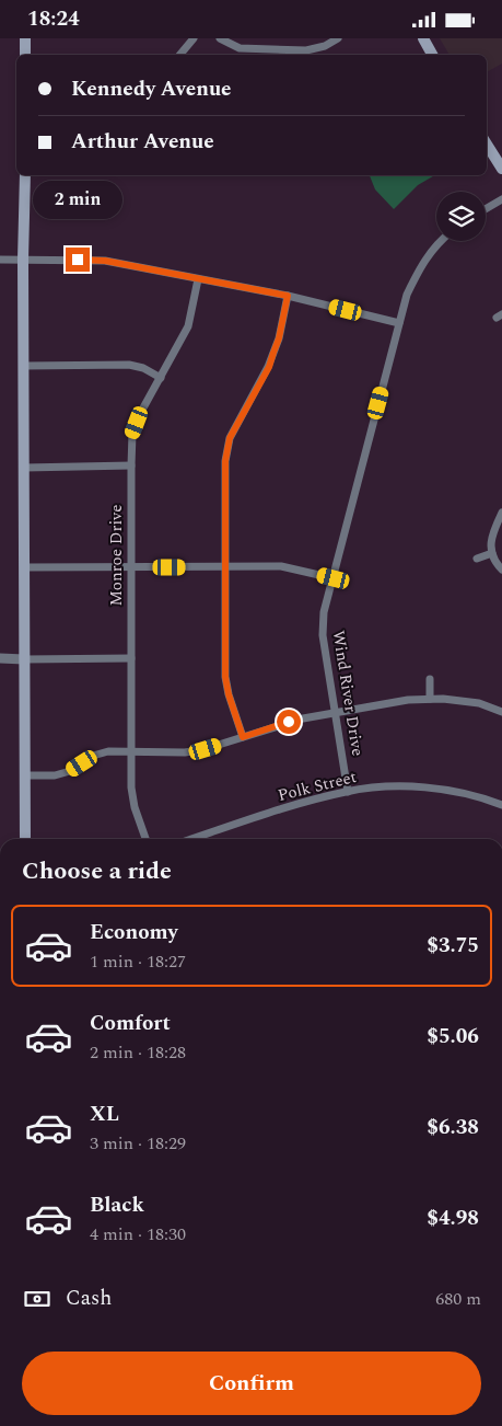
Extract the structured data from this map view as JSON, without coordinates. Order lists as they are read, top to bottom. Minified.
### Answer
{"streets":{"street":["Monroe Drive","Wind River Drive","Polk Street"]},"crossings":[["Wind River Drive","Polk Street"]],"page":{"status":"18:24","banner":["Kennedy Avenue","Arthur Avenue"],"bubble":"2 min","heading":"Choose a ride","list":[{"name":"Economy","note":"1 min · 18:27","value":"$3.75"},{"name":"Comfort","note":"2 min · 18:28","value":"$5.06"},{"name":"XL","note":"3 min · 18:29","value":"$6.38"},{"name":"Black","note":"4 min · 18:30","value":"$4.98"}],"pay":["Cash","680 m"],"buttons":"Confirm"}}
